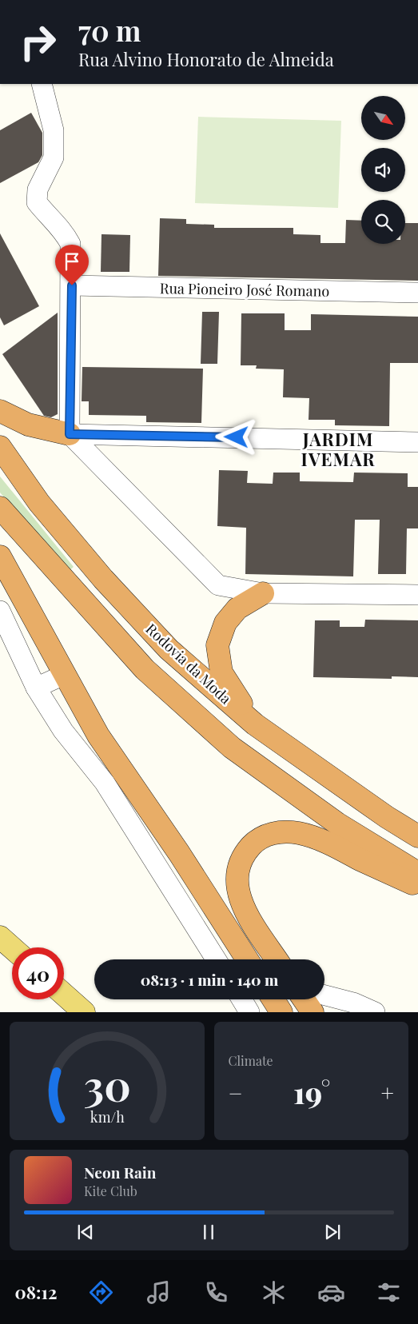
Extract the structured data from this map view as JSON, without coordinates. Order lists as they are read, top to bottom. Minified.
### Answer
{"streets":{"highway":["Rodovia da Moda"],"street":["Rua Pioneiro José Romano"]},"districts":["JARDIM IVEMAR"],"north":"bottom right","page":{"turn":["70 m","Rua Alvino Honorato de Almeida"],"limit":"40","trip":"08:13 · 1 min · 140 m","tile":"Climate","heat":["−","19°","+"],"song":["Neon Rain","Kite Club"],"tabs":"08:12","gauge":["30","km/h"]}}
